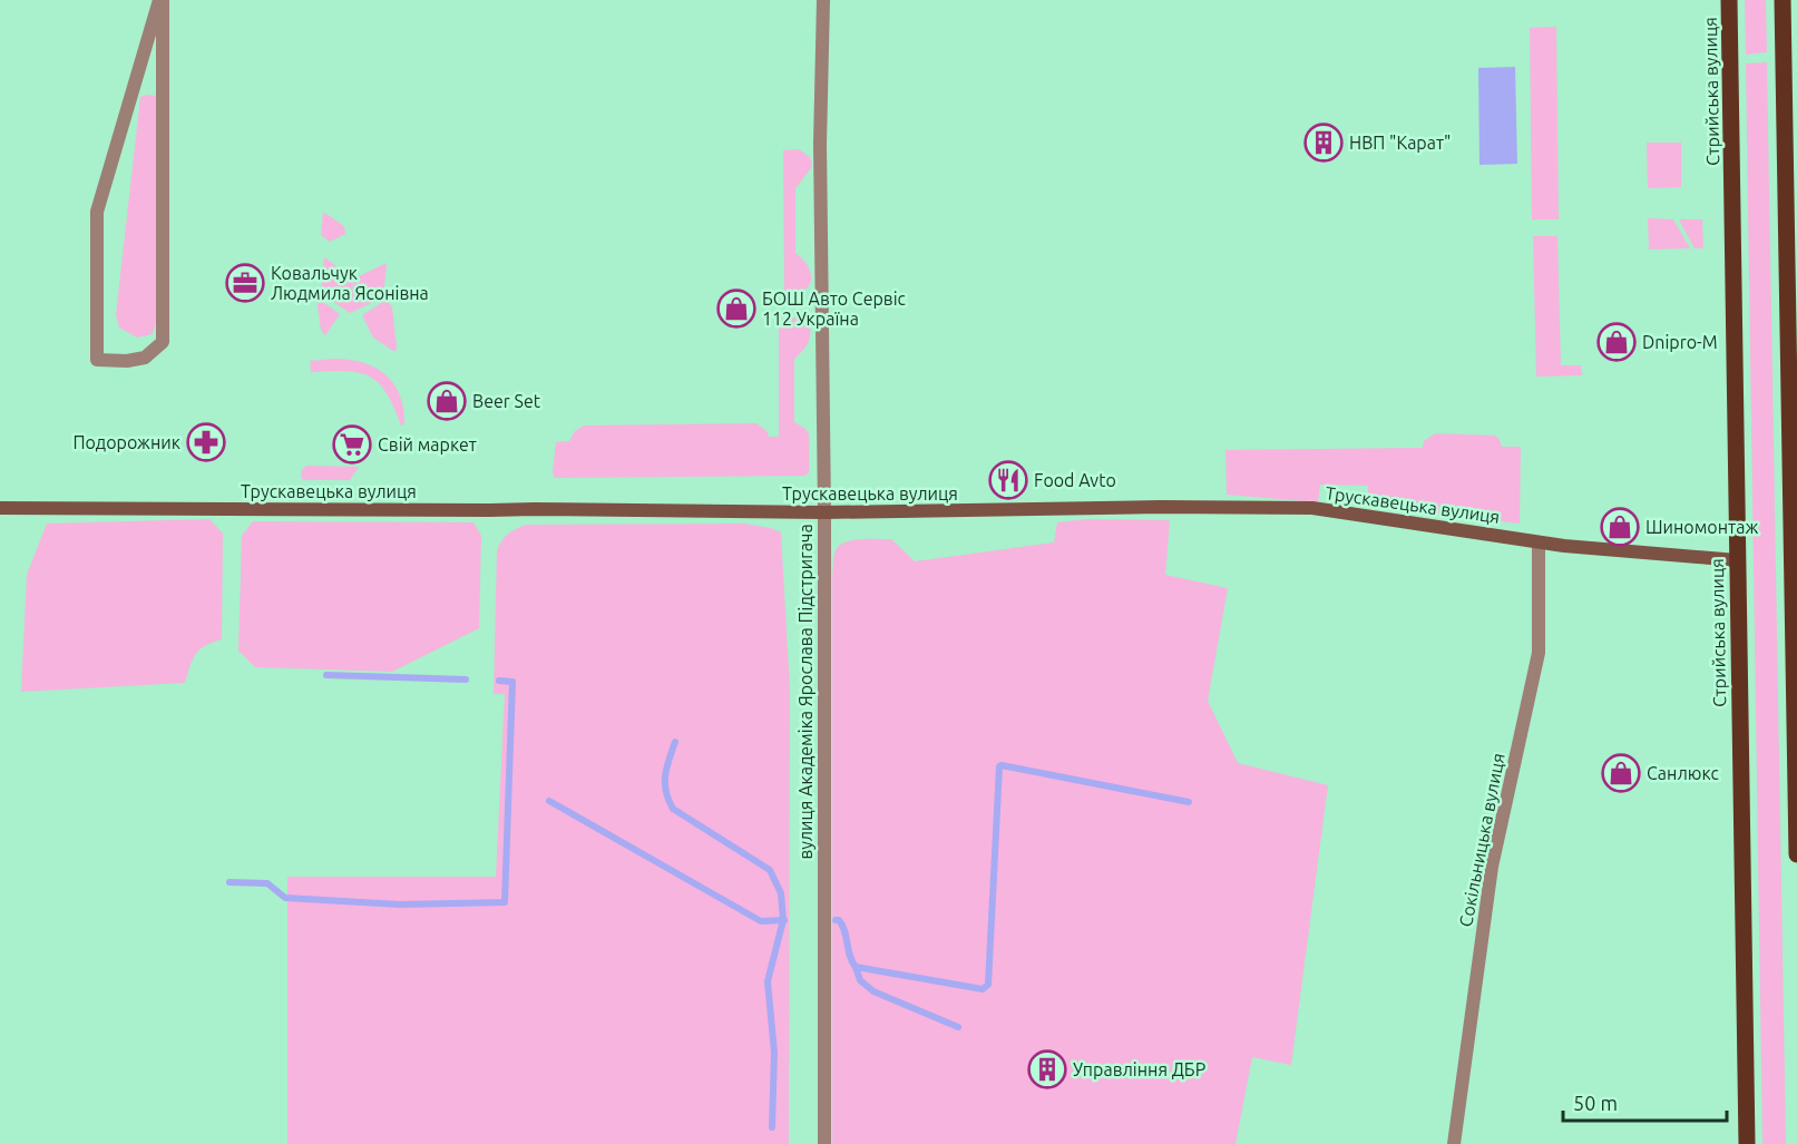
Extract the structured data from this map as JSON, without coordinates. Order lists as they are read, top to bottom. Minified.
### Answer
{"streets":{"main road":["Стрийська вулиця"],"street":["Трускавецька вулиця","вулиця Академіка Ярослава Підстригача","Сокільницька вулиця"]},"crossings":[["Стрийська вулиця","Трускавецька вулиця"],["Трускавецька вулиця","вулиця Академіка Ярослава Підстригача"],["Трускавецька вулиця","Сокільницька вулиця"]],"places":{"building":["НВП \"Карат\"","Управління ДБР"],"office":["Ковальчук Людмила Ясонівна"],"shop":["БОШ Авто Сервіс 112 Україна","Dnipro-M","Beer Set","Шиномонтаж","Санлюкс"],"pharmacy":["Подорожник"],"supermarket":["Свiй маркет"],"restaurant":["Food Avto"]},"scale_bar":"50 m"}
